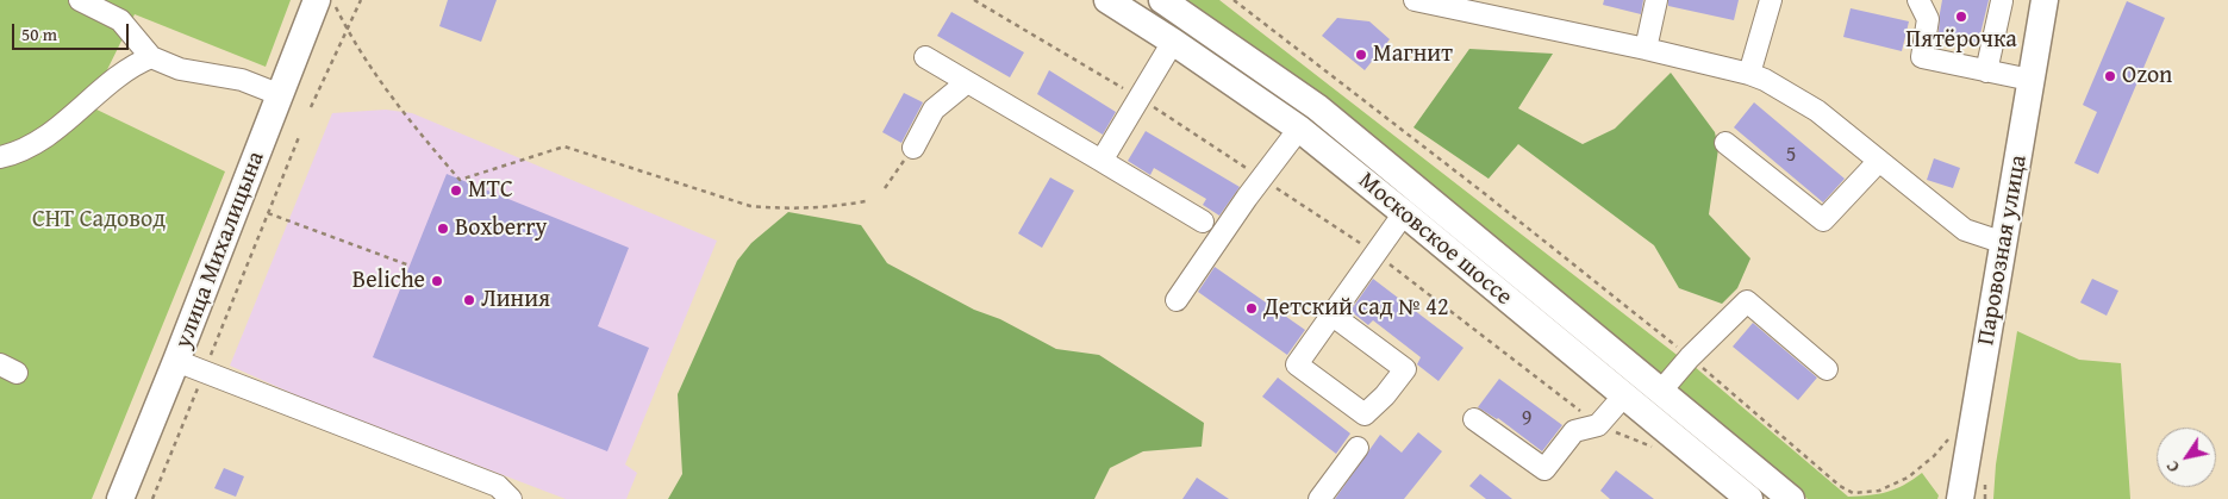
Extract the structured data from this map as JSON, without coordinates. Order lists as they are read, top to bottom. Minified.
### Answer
{"streets":{"main road":["Московское шоссе","улица Михалицына","Паровозная улица"]},"parks":["СНТ Садовод"],"places":["Пятёрочка","Магнит","Ozon","МТС","Boxberry","Beliche","Линия","Детский сад № 42"],"house_numbers":["5","9"],"scale_bar":"50 m","north":"bottom left"}
